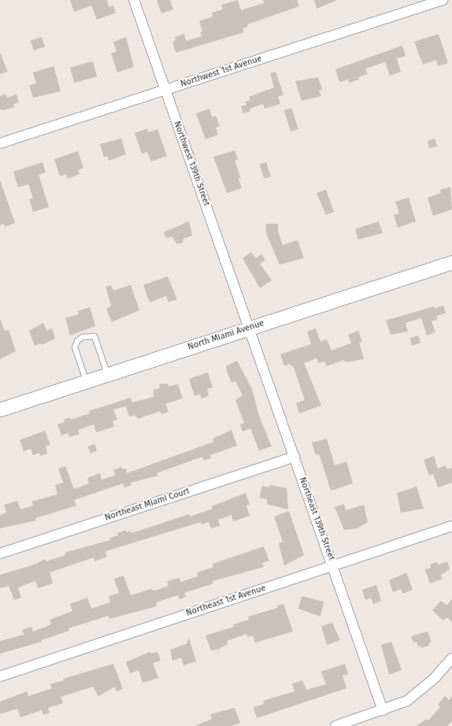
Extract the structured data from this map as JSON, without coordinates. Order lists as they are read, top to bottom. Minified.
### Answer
{"streets":{"street":["Northwest 1st Avenue","Northwest 139th Street","North Miami Avenue","Northeast Miami Court","Northeast 139th Street","Northeast 1st Avenue"]},"crossings":[["Northwest 1st Avenue","Northwest 139th Street"],["Northwest 139th Street","North Miami Avenue"],["Northwest 139th Street","Northeast 139th Street"],["North Miami Avenue","Northeast 139th Street"],["Northeast Miami Court","Northeast 139th Street"],["Northeast 139th Street","Northeast 1st Avenue"]]}
